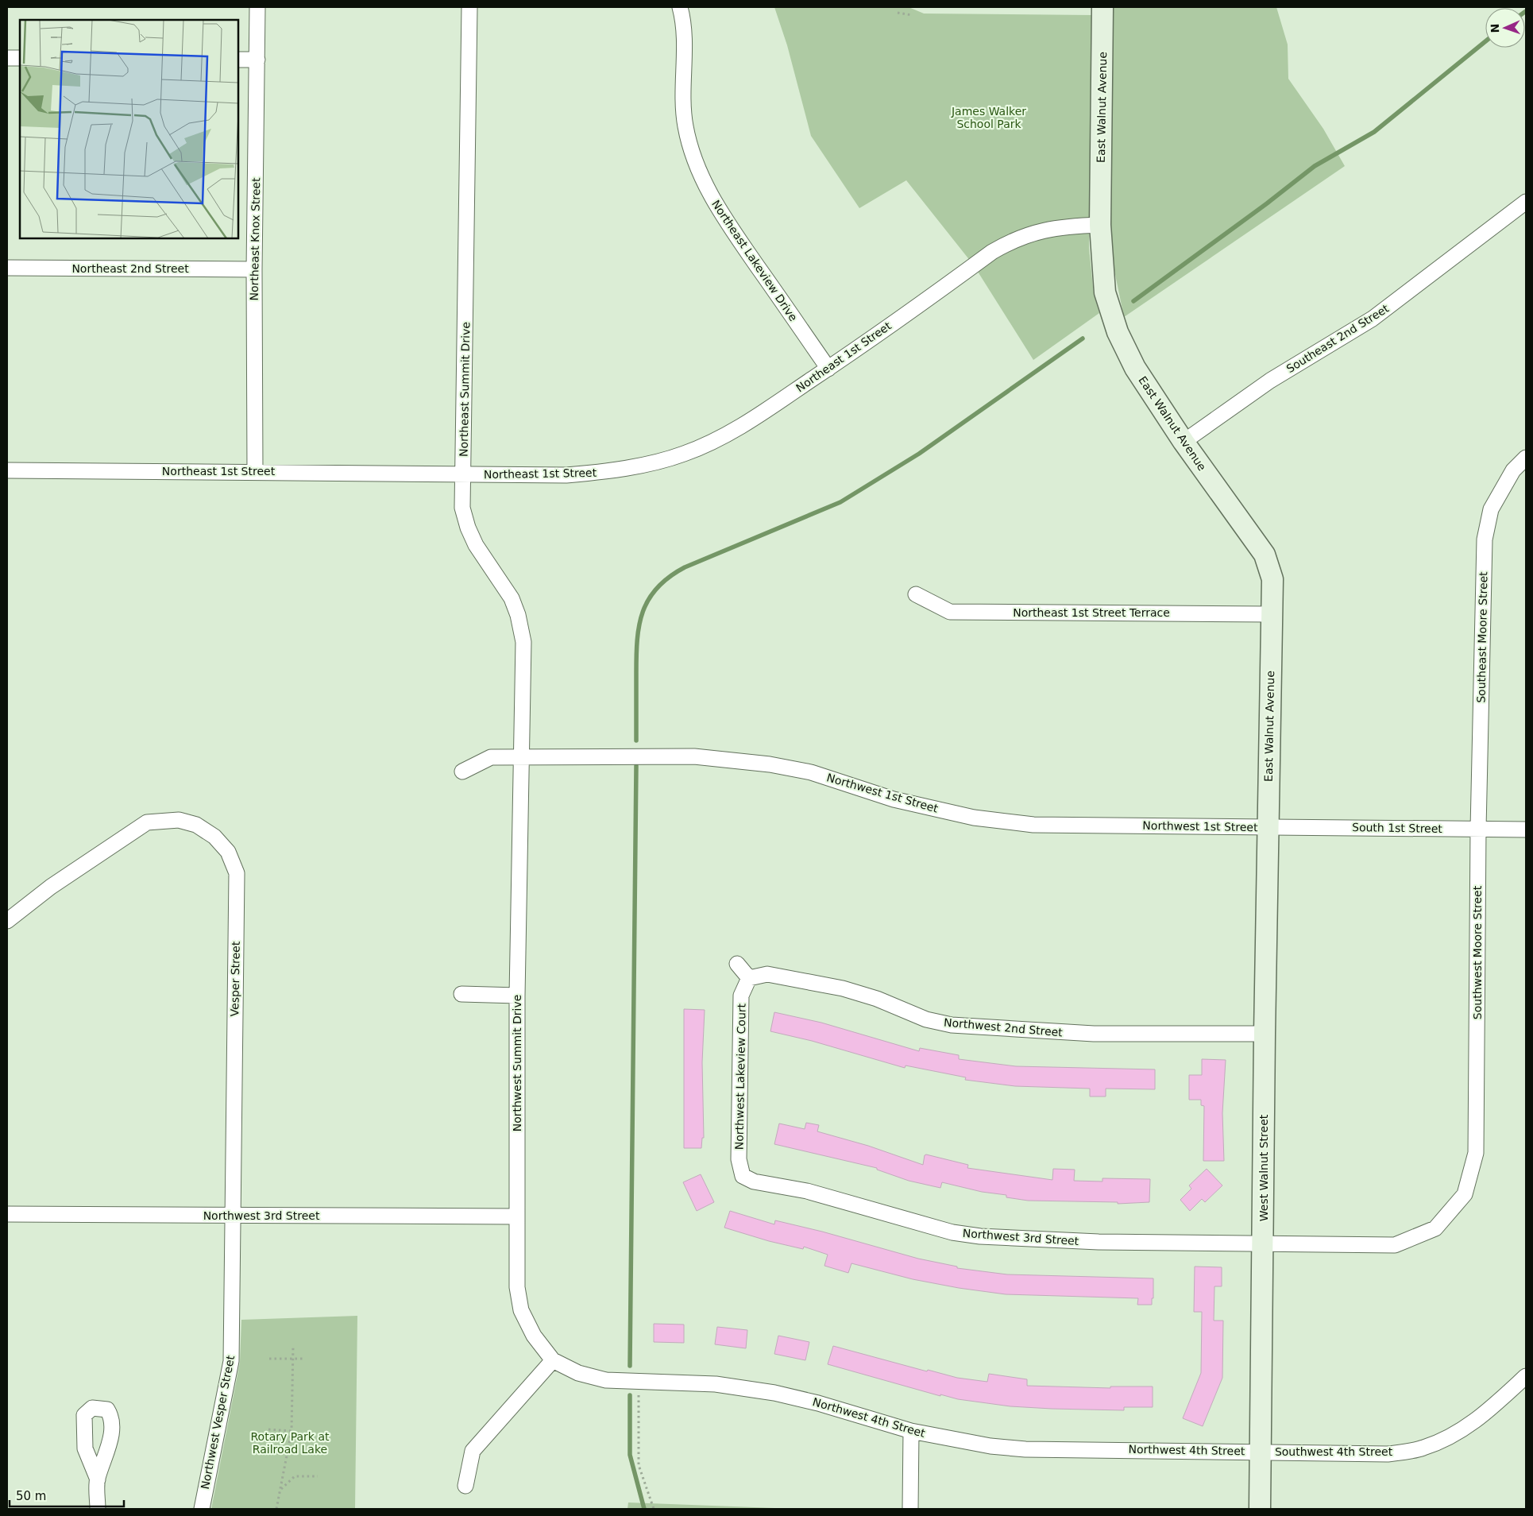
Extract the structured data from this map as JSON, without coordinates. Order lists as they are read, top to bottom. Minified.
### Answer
{"streets":{"street":["East Walnut Avenue","Northeast Knox Street","Northeast Lakeview Drive","Northeast 2nd Street","Southeast 2nd Street","Northeast 1st Street","Northeast Summit Drive","Northeast 1st Street Terrace","Southeast Moore Street","Northwest 1st Street","South 1st Street","Southwest Moore Street","Vesper Street","Northwest 2nd Street","Northwest Summit Drive","Northwest Lakeview Court","West Walnut Street","Northwest 3rd Street","Northwest 4th Street","Northwest Vesper Street","Southwest 4th Street"]},"crossings":[["East Walnut Avenue","Southeast 2nd Street"],["East Walnut Avenue","Northeast 1st Street"],["East Walnut Avenue","Northeast 1st Street Terrace"],["East Walnut Avenue","Northwest 1st Street"],["East Walnut Avenue","South 1st Street"],["East Walnut Avenue","West Walnut Street"],["Northeast Knox Street","Northeast 2nd Street"],["Northeast Knox Street","Northeast 1st Street"],["Northeast Lakeview Drive","Northeast 1st Street"],["Northeast 1st Street","Northeast Summit Drive"],["Northeast Summit Drive","Northwest 1st Street"],["Northeast Summit Drive","Northwest Summit Drive"],["Southeast Moore Street","South 1st Street"],["Southeast Moore Street","Southwest Moore Street"],["Northwest 1st Street","South 1st Street"],["Northwest 1st Street","Northwest Summit Drive"],["Northwest 1st Street","West Walnut Street"],["South 1st Street","Southwest Moore Street"],["South 1st Street","West Walnut Street"],["Southwest Moore Street","West Walnut Street"],["Southwest Moore Street","Northwest 3rd Street"],["Vesper Street","Northwest 3rd Street"],["Vesper Street","Northwest Vesper Street"],["Northwest 2nd Street","Northwest Lakeview Court"],["Northwest 2nd Street","West Walnut Street"],["Northwest Summit Drive","Northwest 3rd Street"],["Northwest Summit Drive","Northwest 4th Street"],["Northwest Lakeview Court","Northwest 3rd Street"],["West Walnut Street","Northwest 3rd Street"],["West Walnut Street","Northwest 4th Street"],["West Walnut Street","Southwest 4th Street"],["Northwest 3rd Street","Northwest Vesper Street"],["Northwest 4th Street","Southwest 4th Street"]],"parks":["James Walker School Park","Rotary Park at Railroad Lake"],"scale_bar":"50 m","north":"left"}
